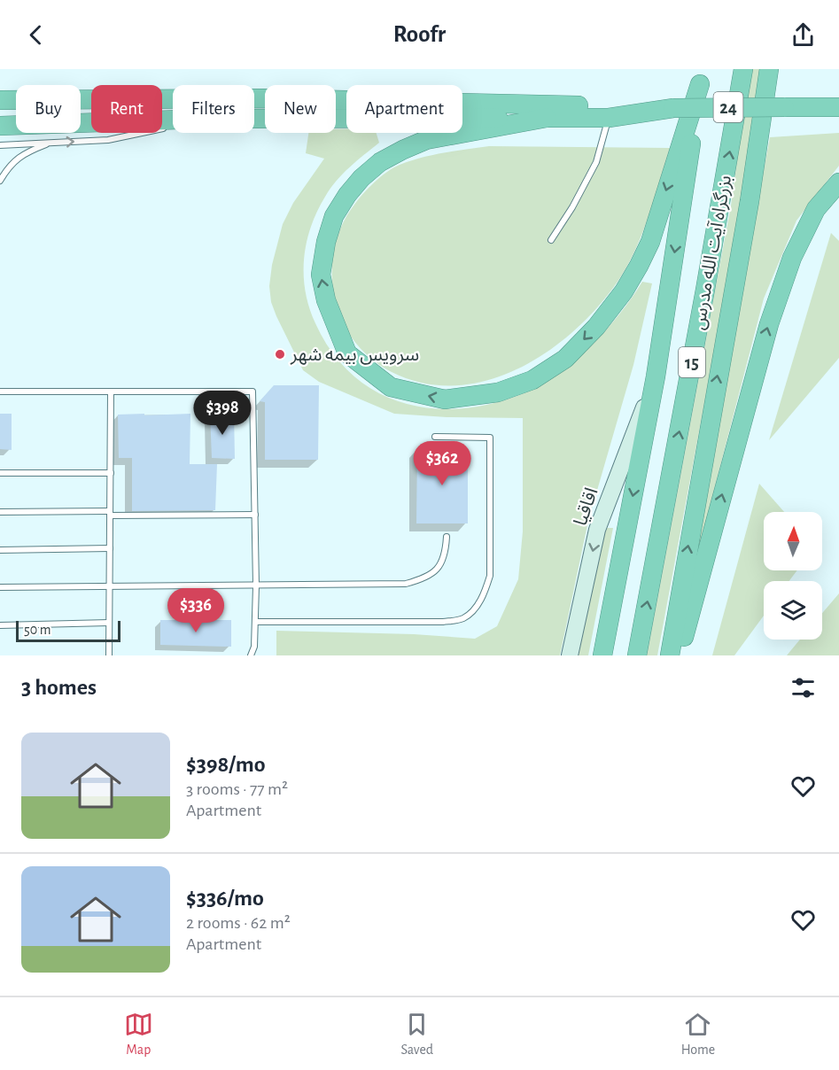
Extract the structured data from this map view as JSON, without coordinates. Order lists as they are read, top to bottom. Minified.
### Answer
{"streets":{"highway":["24","بزرگراه آیت الله مدرس","15"],"main road":["اقاقیا"]},"crossings":[["بزرگراه آیت الله مدرس","اقاقیا"]],"one_way":["اقاقیا"],"places":["سرویس بیمه شهر"],"scale_bar":"50 m","north":"top","page":{"header":"Roofr","chip":["Buy","Rent","Filters","New","Apartment"],"price":["$398","$362","$336"],"scale":"50 m","heading":"3 homes","list":[{"name":"$398/mo","note":"3 rooms · 77 m² · Apartment"},{"name":"$336/mo","note":"2 rooms · 62 m² · Apartment"}],"tabs":["Map","Saved","Home"]}}
